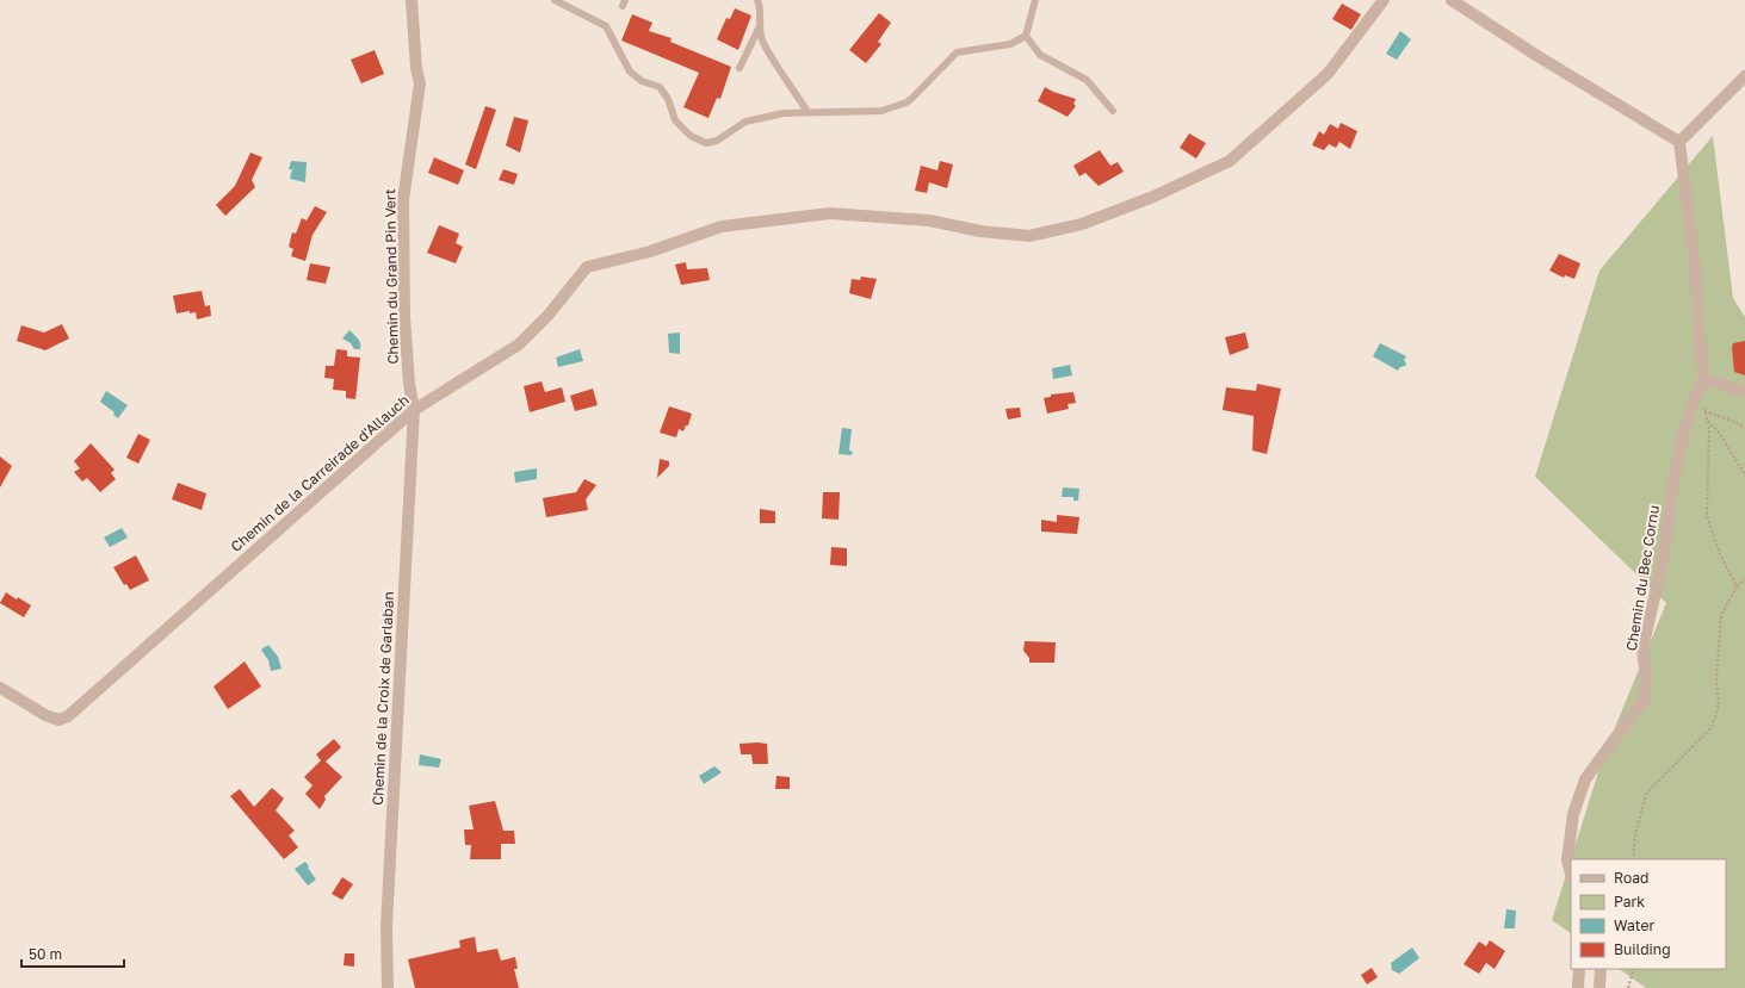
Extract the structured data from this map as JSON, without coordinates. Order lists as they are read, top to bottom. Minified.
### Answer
{"streets":{"street":["Chemin du Grand Pin Vert","Chemin de la Carreirade d'Allauch","Chemin du Bec Cornu","Chemin de la Croix de Garlaban"]},"crossings":[["Chemin du Grand Pin Vert","Chemin de la Carreirade d'Allauch"],["Chemin du Grand Pin Vert","Chemin de la Croix de Garlaban"],["Chemin de la Carreirade d'Allauch","Chemin de la Croix de Garlaban"]],"legend":["Road","Park","Water","Building"],"scale_bar":"50 m"}
